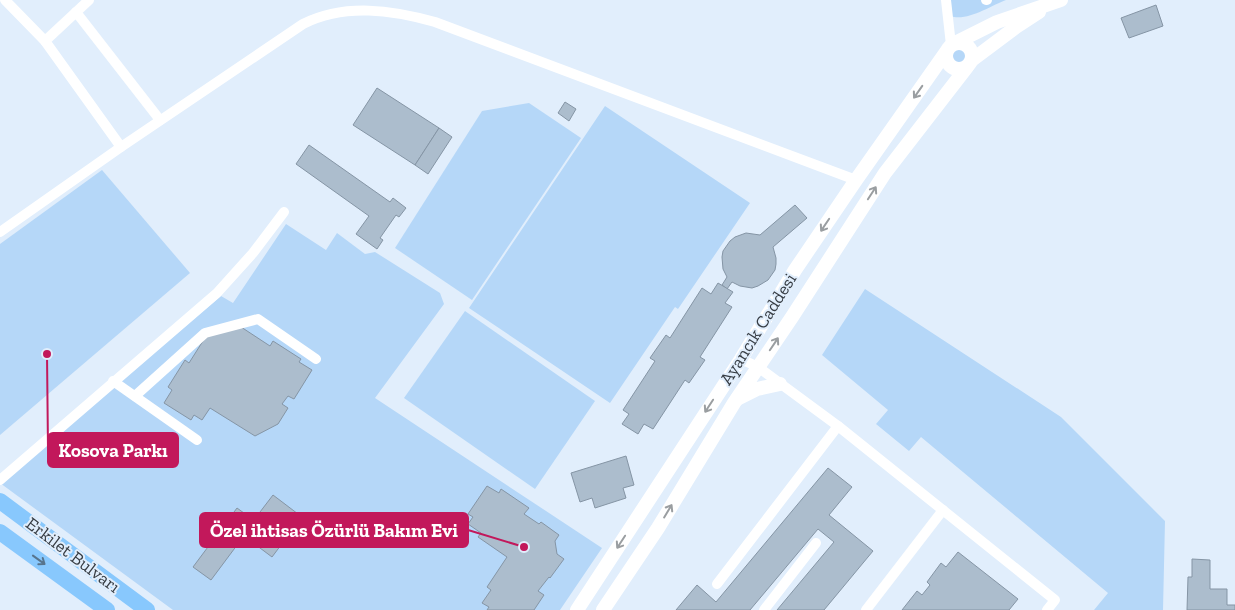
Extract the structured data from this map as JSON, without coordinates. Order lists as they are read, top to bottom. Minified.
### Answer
{"streets":{"main road":["Erkilet Bulvarı"],"street":["Ayancık Caddesi"]},"places":["Kosova Parkı","Özel ihtisas Özürlü Bakım Evi"]}
